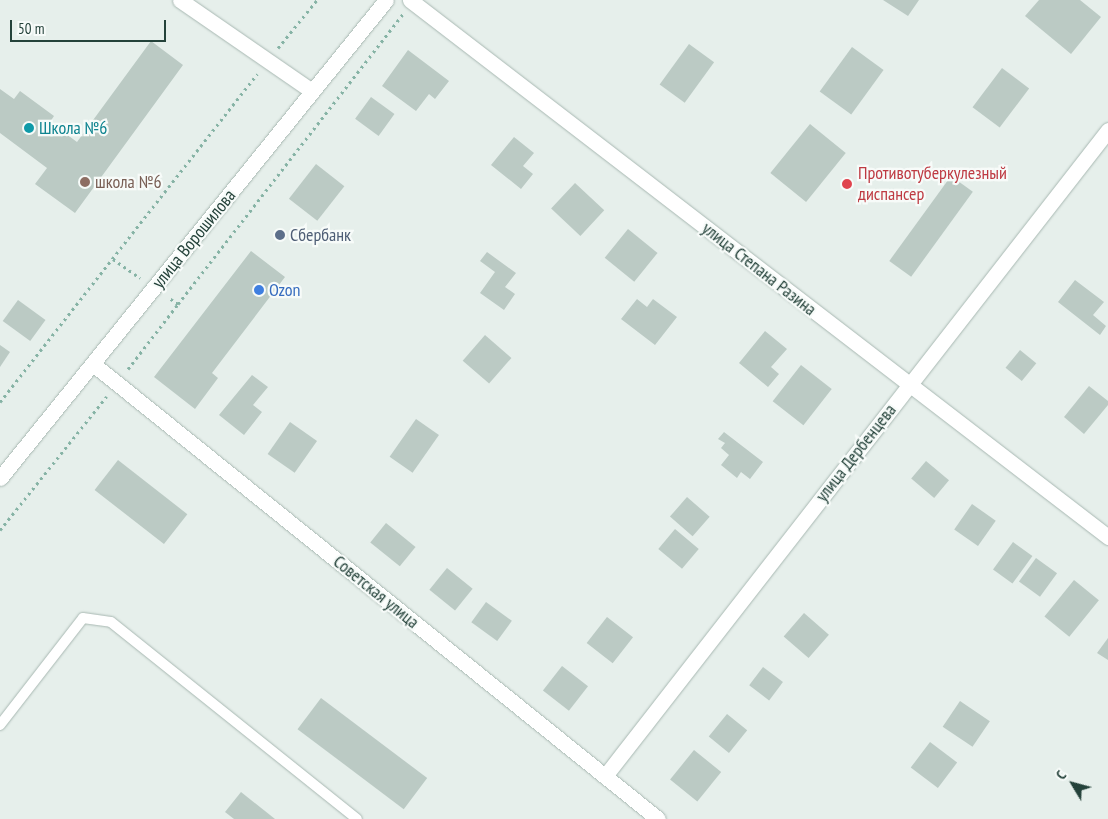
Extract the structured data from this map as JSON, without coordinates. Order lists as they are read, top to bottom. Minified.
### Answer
{"streets":{"street":["улица Ворошилова","улица Степана Разина","улица Дербенцева","Советская улица"]},"crossings":[["улица Ворошилова","Советская улица"],["улица Степана Разина","улица Дербенцева"],["улица Дербенцева","Советская улица"]],"places":["Школа №6","школа №6","Противотуберкулезный диспансер","Сбербанк","Ozon"],"scale_bar":"50 m","north":"top left"}
